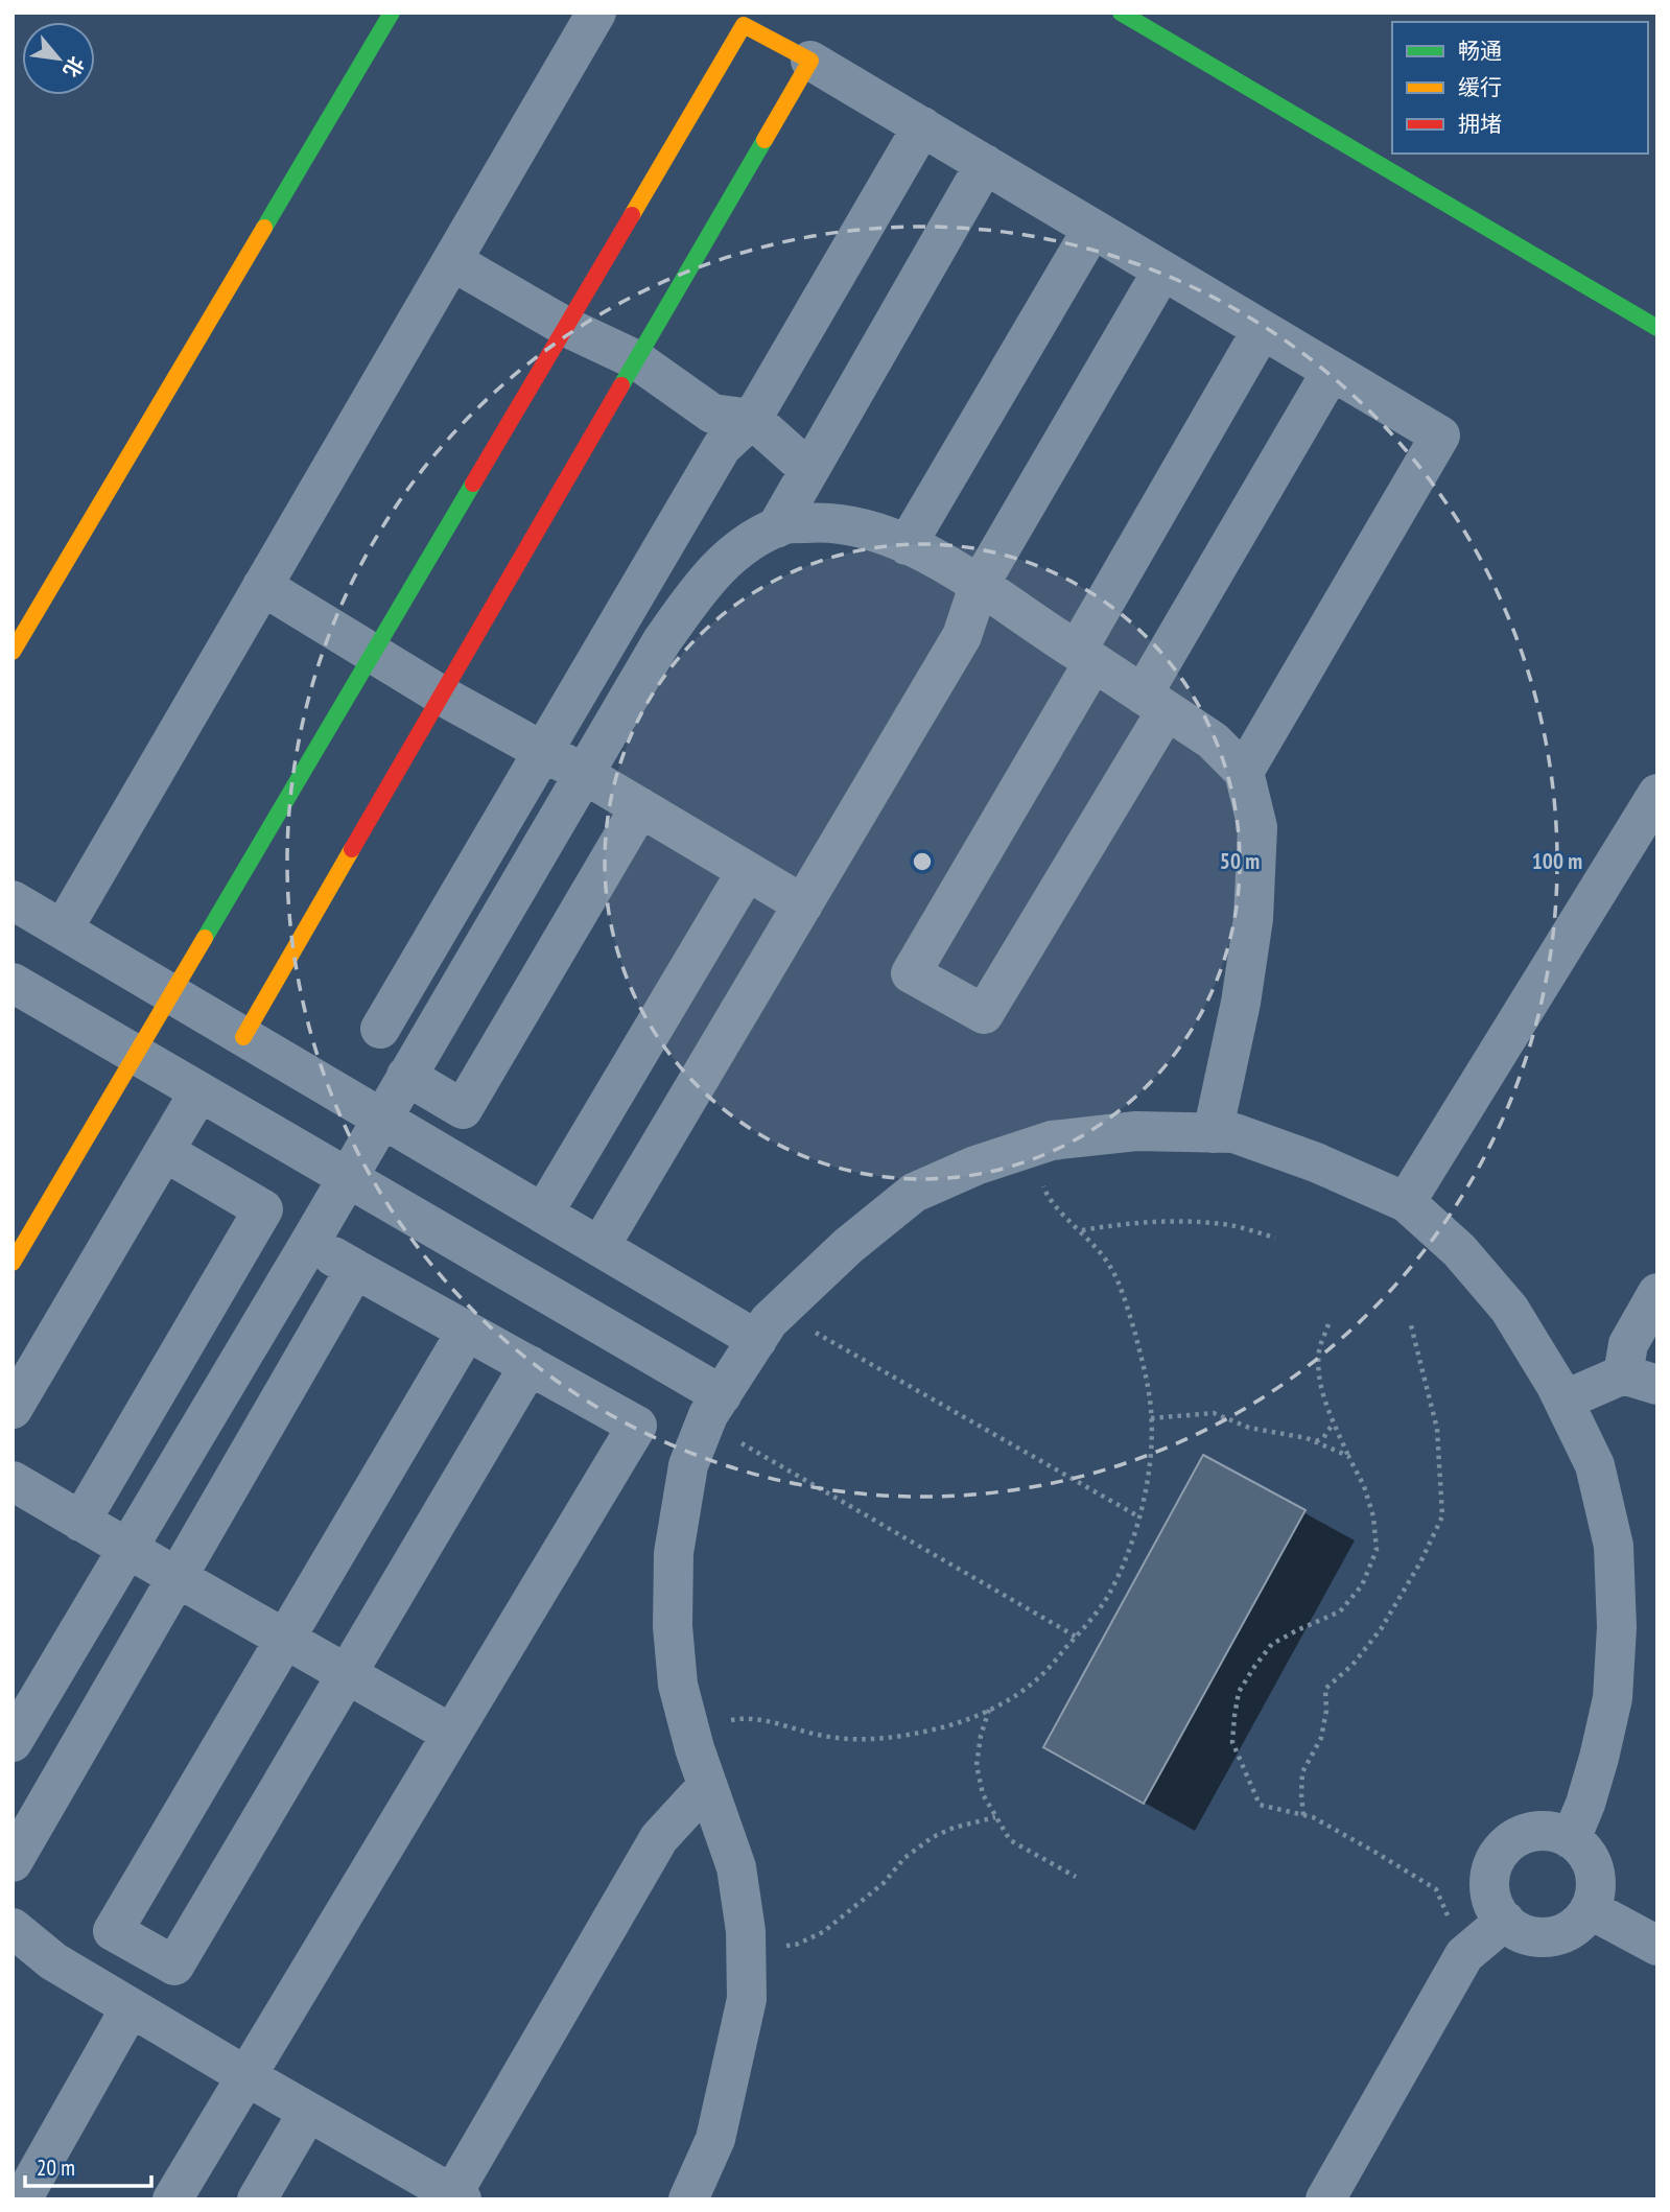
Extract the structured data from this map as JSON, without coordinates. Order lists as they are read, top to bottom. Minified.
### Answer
{"legend":["畅通","缓行","拥堵"],"scale_bar":"20 m","north":"bottom right","rings":["50 m","100 m"]}
